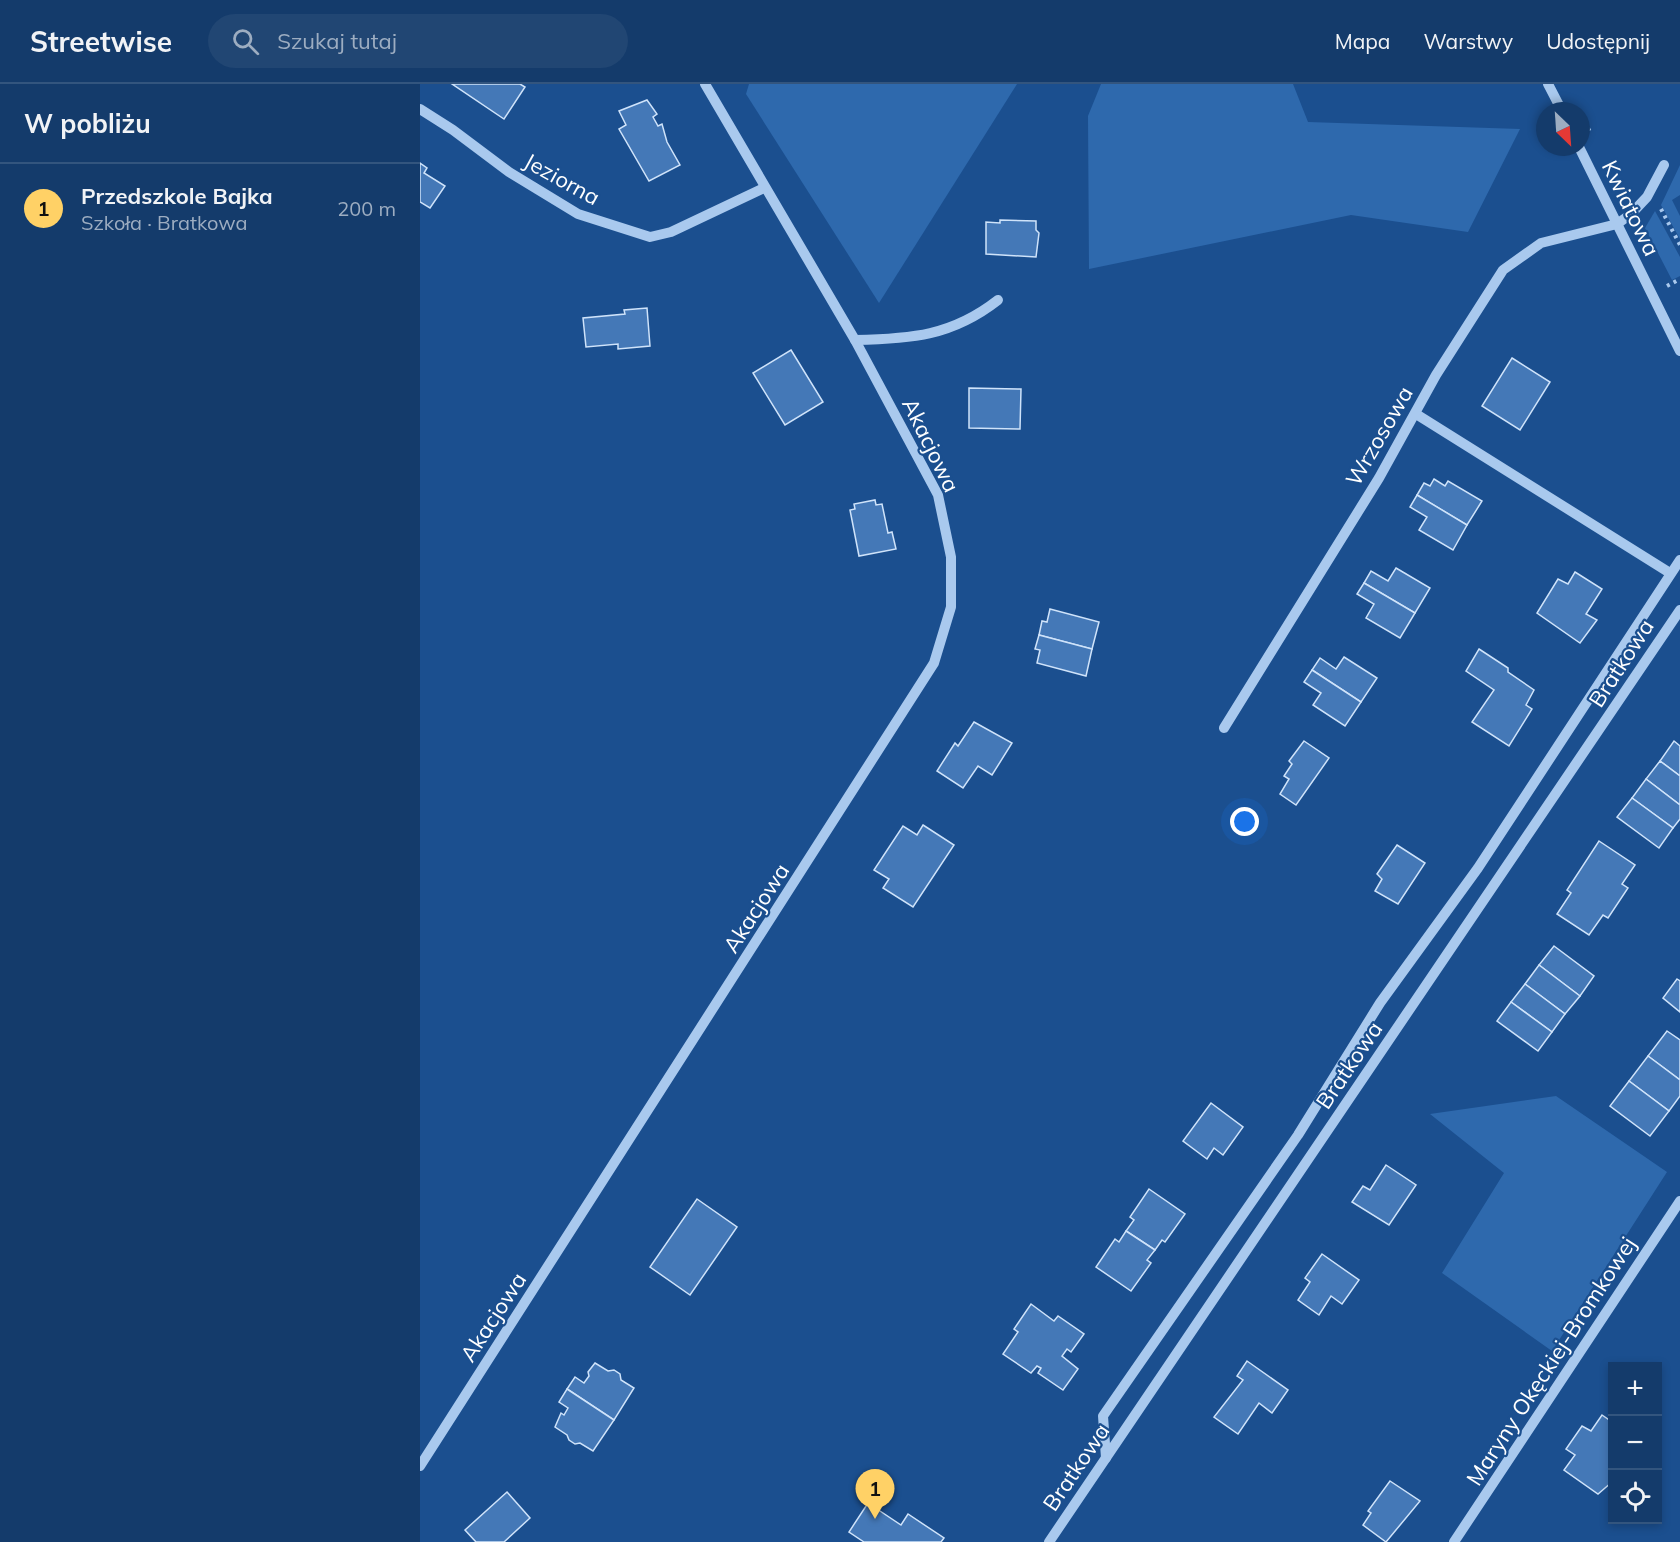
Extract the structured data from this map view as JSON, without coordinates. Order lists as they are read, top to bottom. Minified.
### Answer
{"streets":{"street":["Jeziorna","Kwiatowa","Wrzosowa","Akacjowa","Bratkowa","Maryny Okęckiej-Bromkowej"]},"crossings":[["Jeziorna","Akacjowa"],["Kwiatowa","Wrzosowa"]],"north":"bottom right","page":{"header":"Streetwise","search":"Szukaj tutaj","nav":["Mapa","Warstwy","Udostępnij"],"heading":"W pobliżu","list":[{"mark":"1","name":"Przedszkole Bajka","note":"Szkoła · Bratkowa","value":"200 m"}],"map_buttons":["+","−"],"pins":"1"}}
